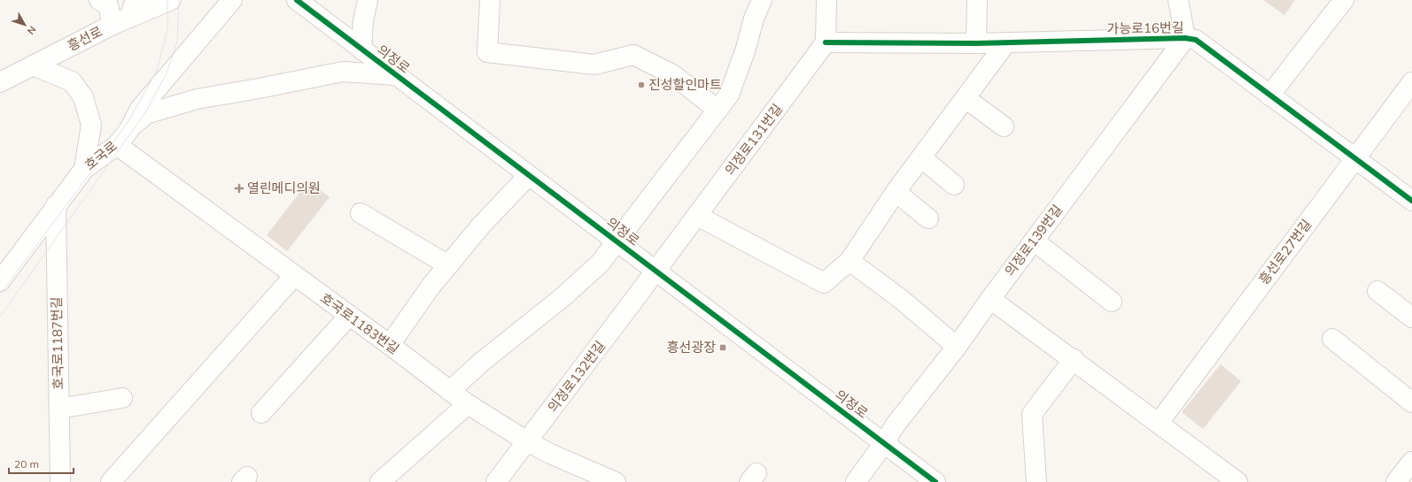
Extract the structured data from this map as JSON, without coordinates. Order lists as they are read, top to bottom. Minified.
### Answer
{"streets":{"street":["가능로16번길","흥선로","의정로","의정로131번길","호국로","의정로139번길","흥선로27번길","호국로1183번길","호국로1187번길","의정로132번길"]},"crossings":[["가능로16번길","의정로131번길"],["가능로16번길","의정로139번길"],["가능로16번길","흥선로27번길"],["의정로","의정로131번길"],["의정로","의정로139번길"],["의정로","의정로132번길"],["의정로131번길","의정로132번길"],["호국로","호국로1183번길"],["호국로","호국로1187번길"],["호국로1183번길","의정로132번길"]],"places":{"other":["진성할인마트"],"health":["열린메디의원"],"transit":["흥선광장"]},"scale_bar":"20 m","north":"bottom right"}
